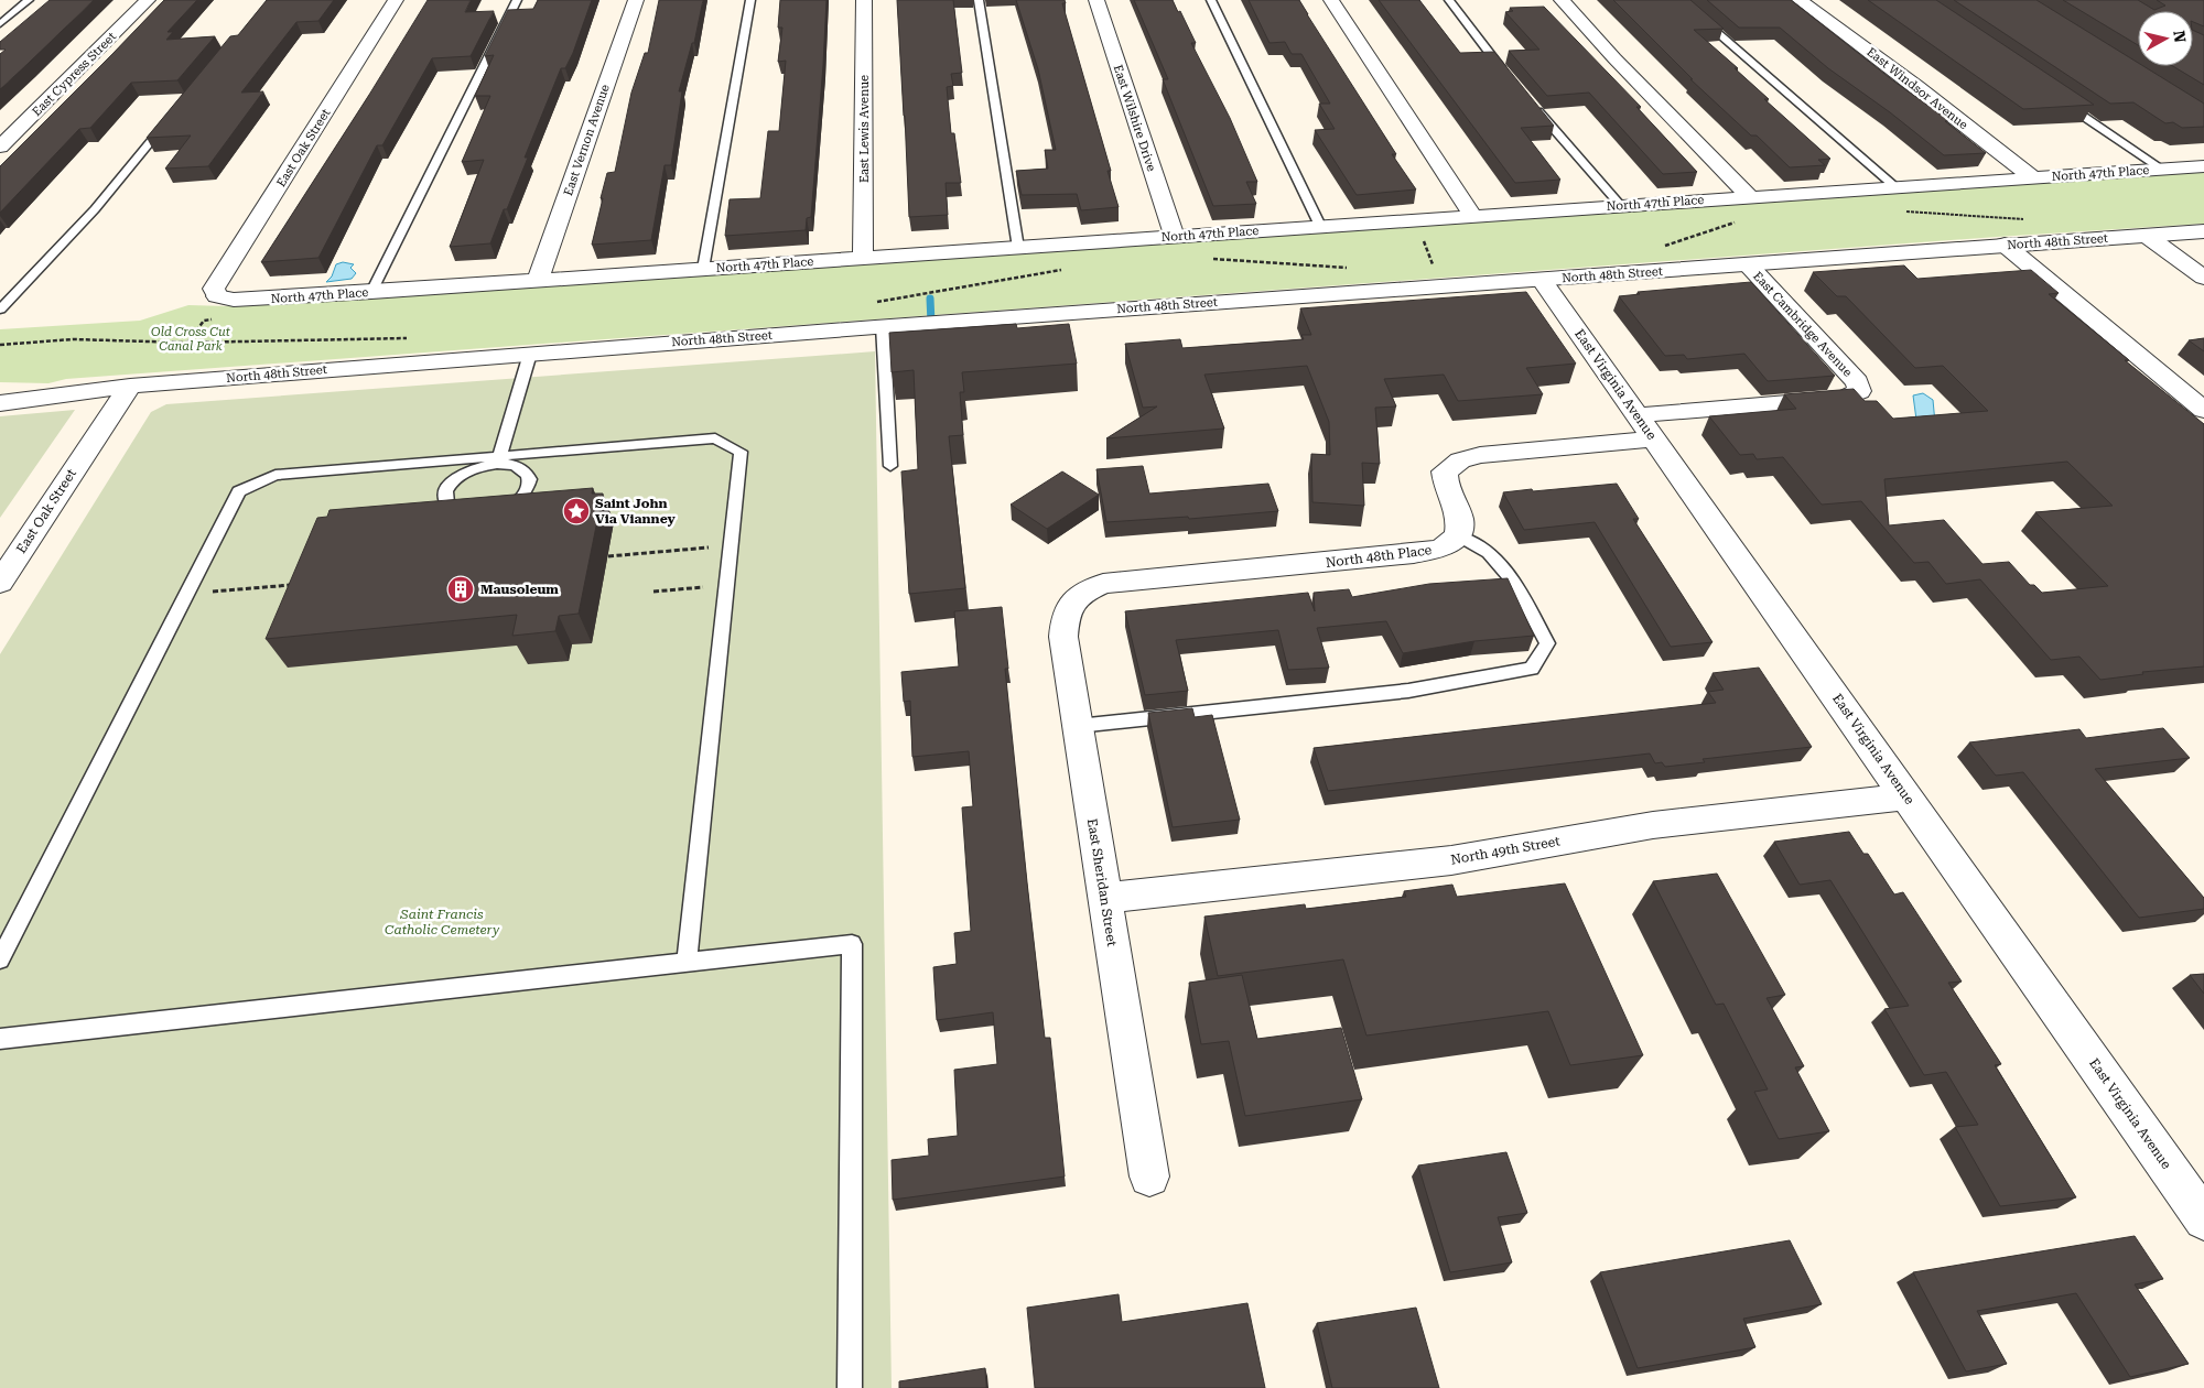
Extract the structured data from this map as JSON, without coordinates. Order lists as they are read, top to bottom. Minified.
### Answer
{"streets":{"street":["East Cypress Street","East Windsor Avenue","East Wilshire Drive","East Lewis Avenue","East Vernon Avenue","East Oak Street","North 47th Place","North 48th Street","East Cambridge Avenue","East Virginia Avenue","North 48th Place","North 49th Street","East Sheridan Street"]},"crossings":[["East Windsor Avenue","North 47th Place"],["East Wilshire Drive","North 47th Place"],["East Lewis Avenue","North 47th Place"],["East Vernon Avenue","North 47th Place"],["East Oak Street","North 47th Place"],["East Oak Street","North 48th Street"],["North 48th Street","East Cambridge Avenue"],["North 48th Street","East Virginia Avenue"],["East Cambridge Avenue","East Virginia Avenue"],["East Virginia Avenue","North 49th Street"],["North 48th Place","East Sheridan Street"],["North 49th Street","East Sheridan Street"]],"parks":["Old Cross Cut Canal Park","Saint Francis Catholic Cemetery"],"places":{"place":["Saint John Via Vianney"],"building":["Mausoleum"]},"north":"right"}
